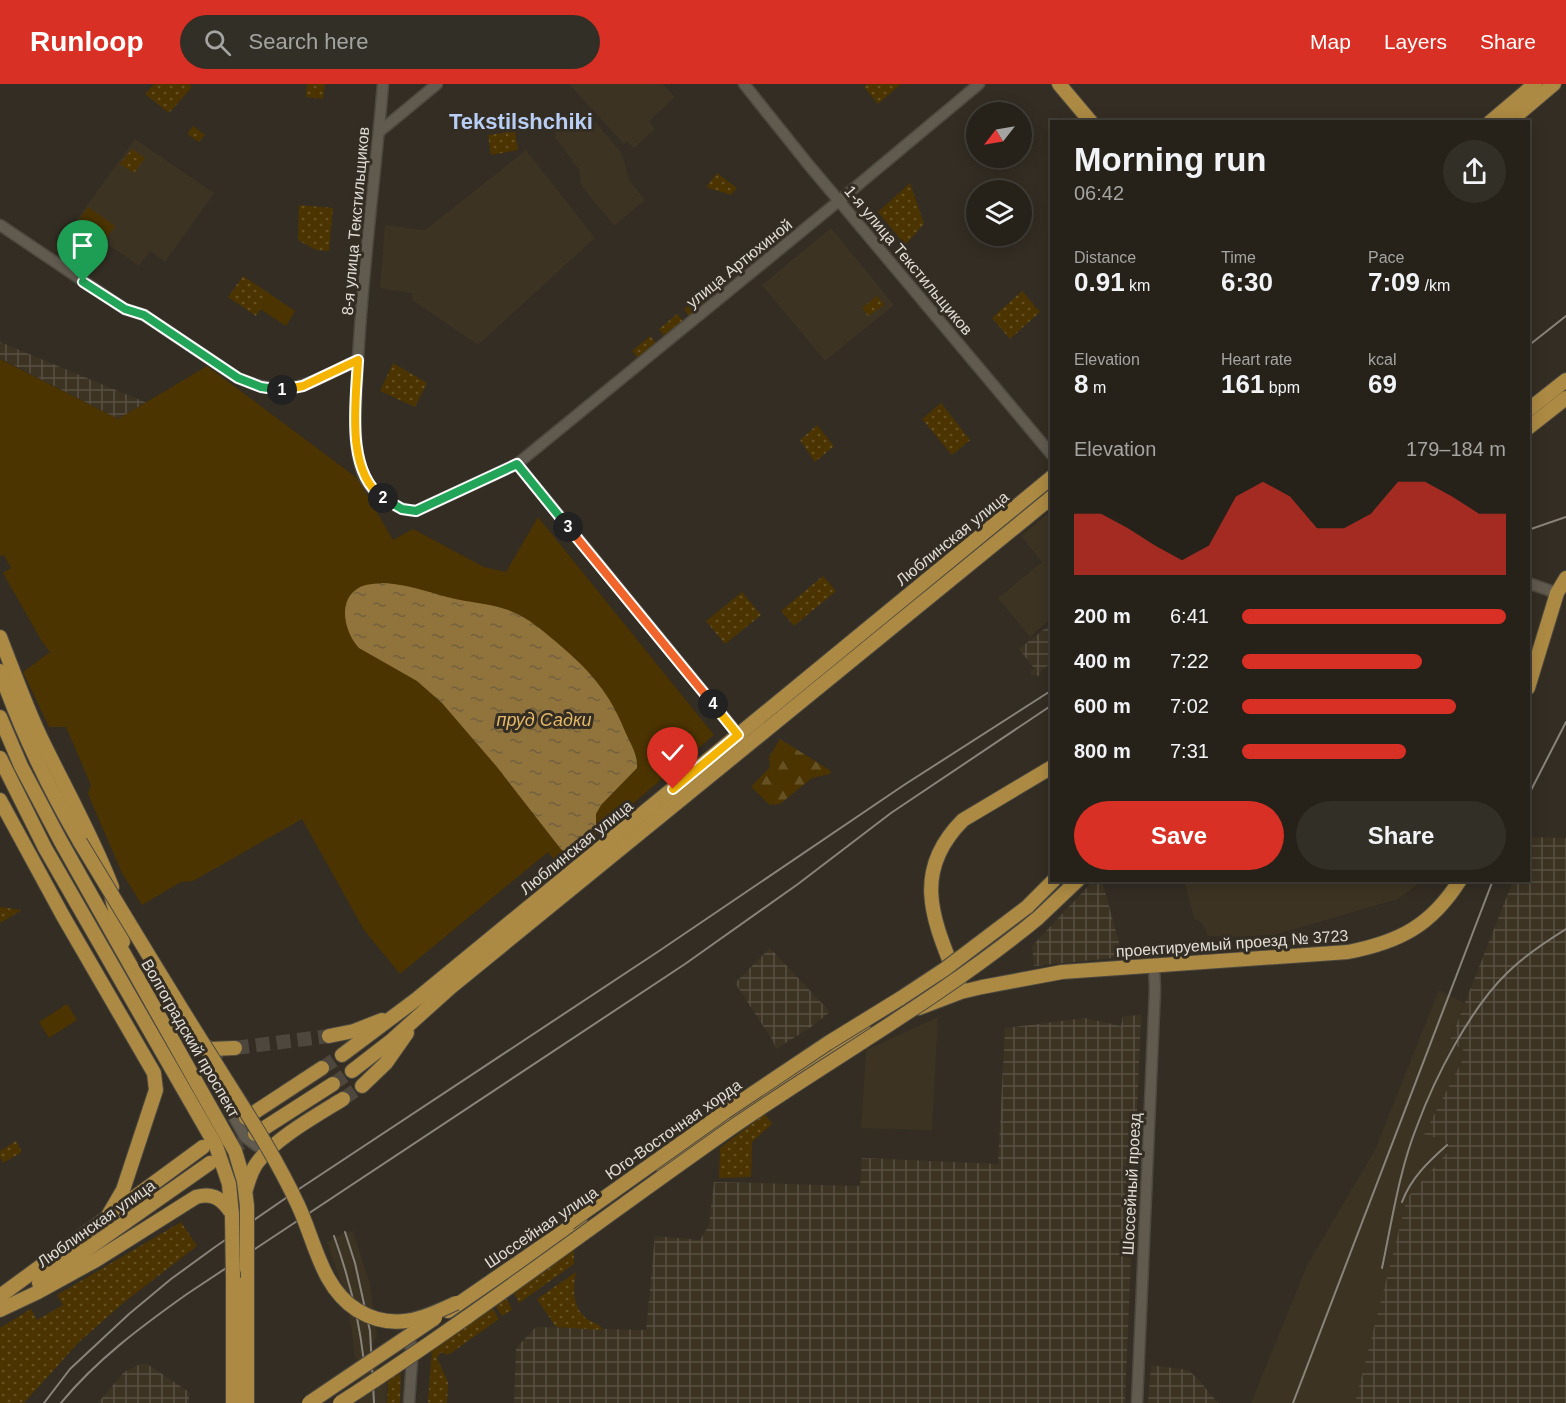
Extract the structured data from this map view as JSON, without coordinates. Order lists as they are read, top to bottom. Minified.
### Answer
{"streets":{"main road":["Люблинская улица","проектируемый проезд № 3723","Волгоградский проспект","Юго-Восточная хорда","Шоссейная улица"],"street":["8-я улица Текстильщиков","1-я улица Текстильщиков","улица Артюхиной","Шоссейный проезд"]},"crossings":[["8-я улица Текстильщиков","улица Артюхиной"],["1-я улица Текстильщиков","улица Артюхиной"],["проектируемый проезд № 3723","Шоссейный проезд"],["проектируемый проезд № 3723","Шоссейная улица"],["Юго-Восточная хорда","Шоссейная улица"]],"districts":["Tekstilshchiki"],"water":["пруд Садки"],"north":"bottom left","page":{"header":"Runloop","search":"Search here","nav":["Map","Layers","Share"],"heading":["Morning run","06:42"],"stats":[["Distance","0.91 km"],["Time","6:30"],["Pace","7:09 /km"],["Elevation","8 m"],["Heart rate","161 bpm"],["kcal","69"]],"pins":["1","2","3","4"],"chart":["Elevation","179–184 m"],"list":[{"name":"200 m","note":"6:41"},{"name":"400 m","note":"7:22"},{"name":"600 m","note":"7:02"},{"name":"800 m","note":"7:31"}],"buttons":["Save","Share"]}}
